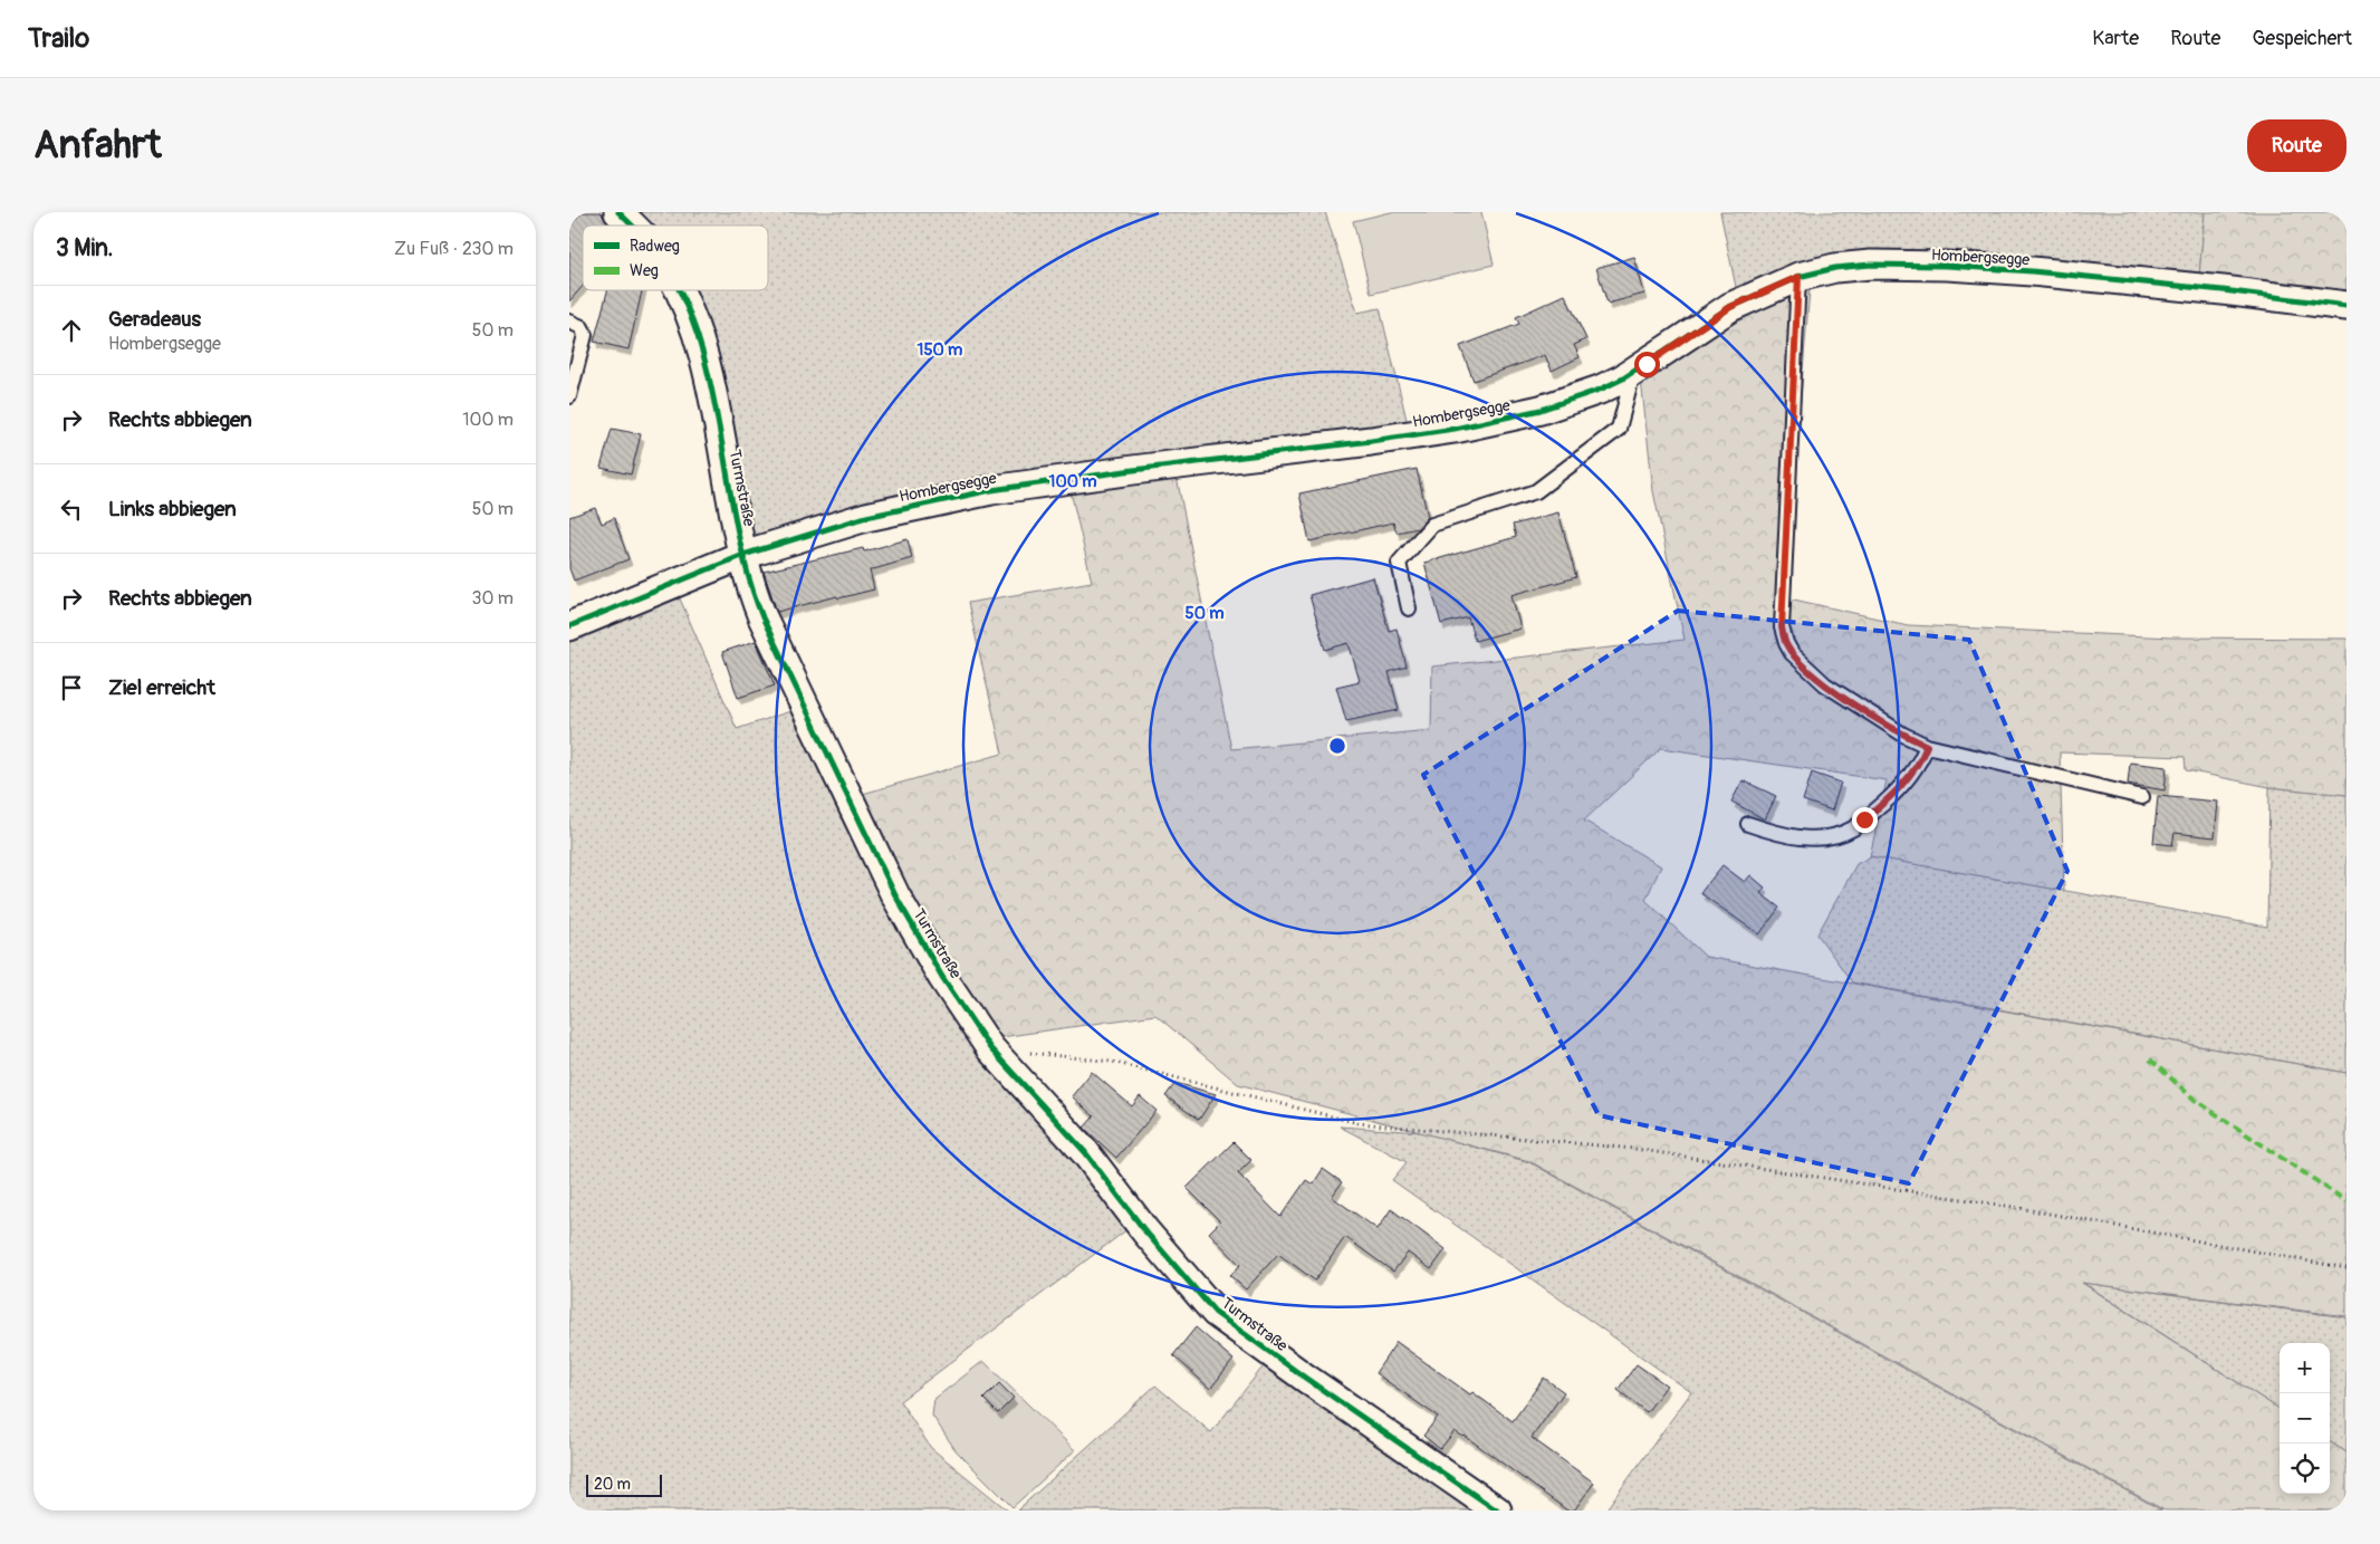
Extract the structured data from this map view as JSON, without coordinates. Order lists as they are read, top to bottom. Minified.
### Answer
{"streets":{"street":["Hombergsegge","Turmstraße"]},"crossings":[["Hombergsegge","Turmstraße"]],"legend":["Radweg","Weg"],"scale_bar":"20 m","page":{"header":"Trailo","nav":["Karte","Route","Gespeichert"],"buttons":"Route","title":"Anfahrt","heading":["3 Min.","Zu Fuß · 230 m"],"list":[["Geradeaus","Hombergsegge","50 m"],["Rechts abbiegen","100 m"],["Links abbiegen","50 m"],["Rechts abbiegen","30 m"],"Ziel erreicht"],"map_buttons":["+","−"],"scale":"20 m"},"rings":["150 m","100 m","50 m"]}
